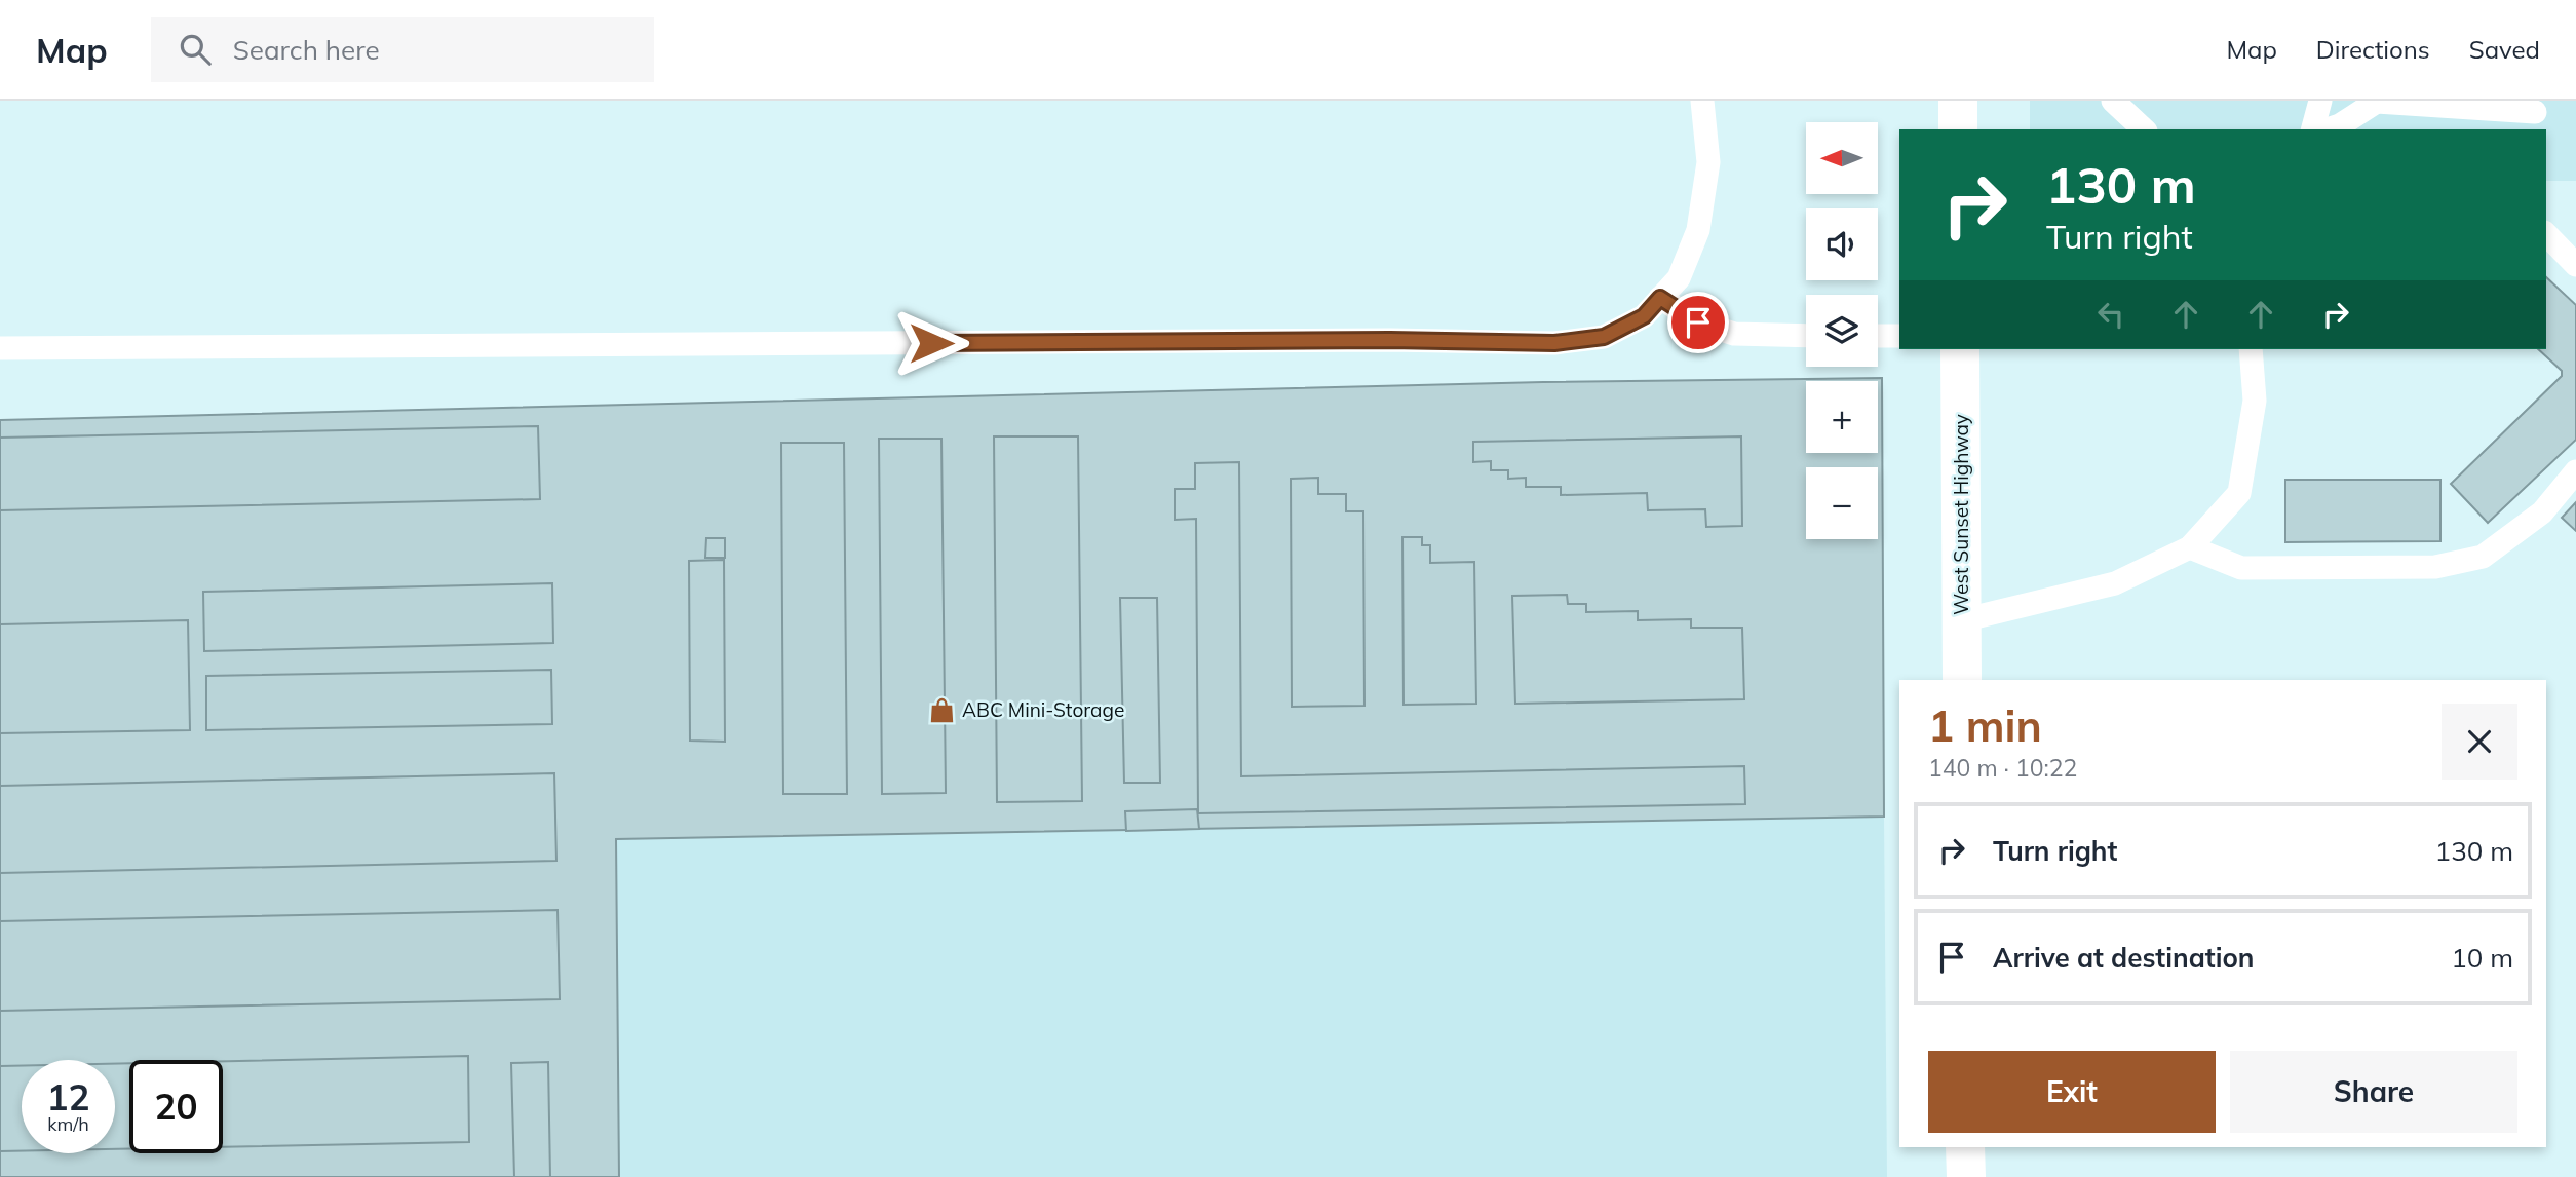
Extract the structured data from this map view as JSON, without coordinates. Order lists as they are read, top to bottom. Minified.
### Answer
{"streets":{"main road":["West Sunset Highway"]},"places":{"shop":["ABC Mini-Storage"]},"north":"left","page":{"header":"Map","search":"Search here","nav":["Map","Directions","Saved"],"map_buttons":["+","−"],"turn":["130 m","Turn right"],"heading":["1 min","140 m · 10:22"],"list":[{"name":"Turn right","value":"130 m"},{"name":"Arrive at destination","value":"10 m"}],"buttons":["Exit","Share"],"speed":"12 km/h","limit":"20"}}
